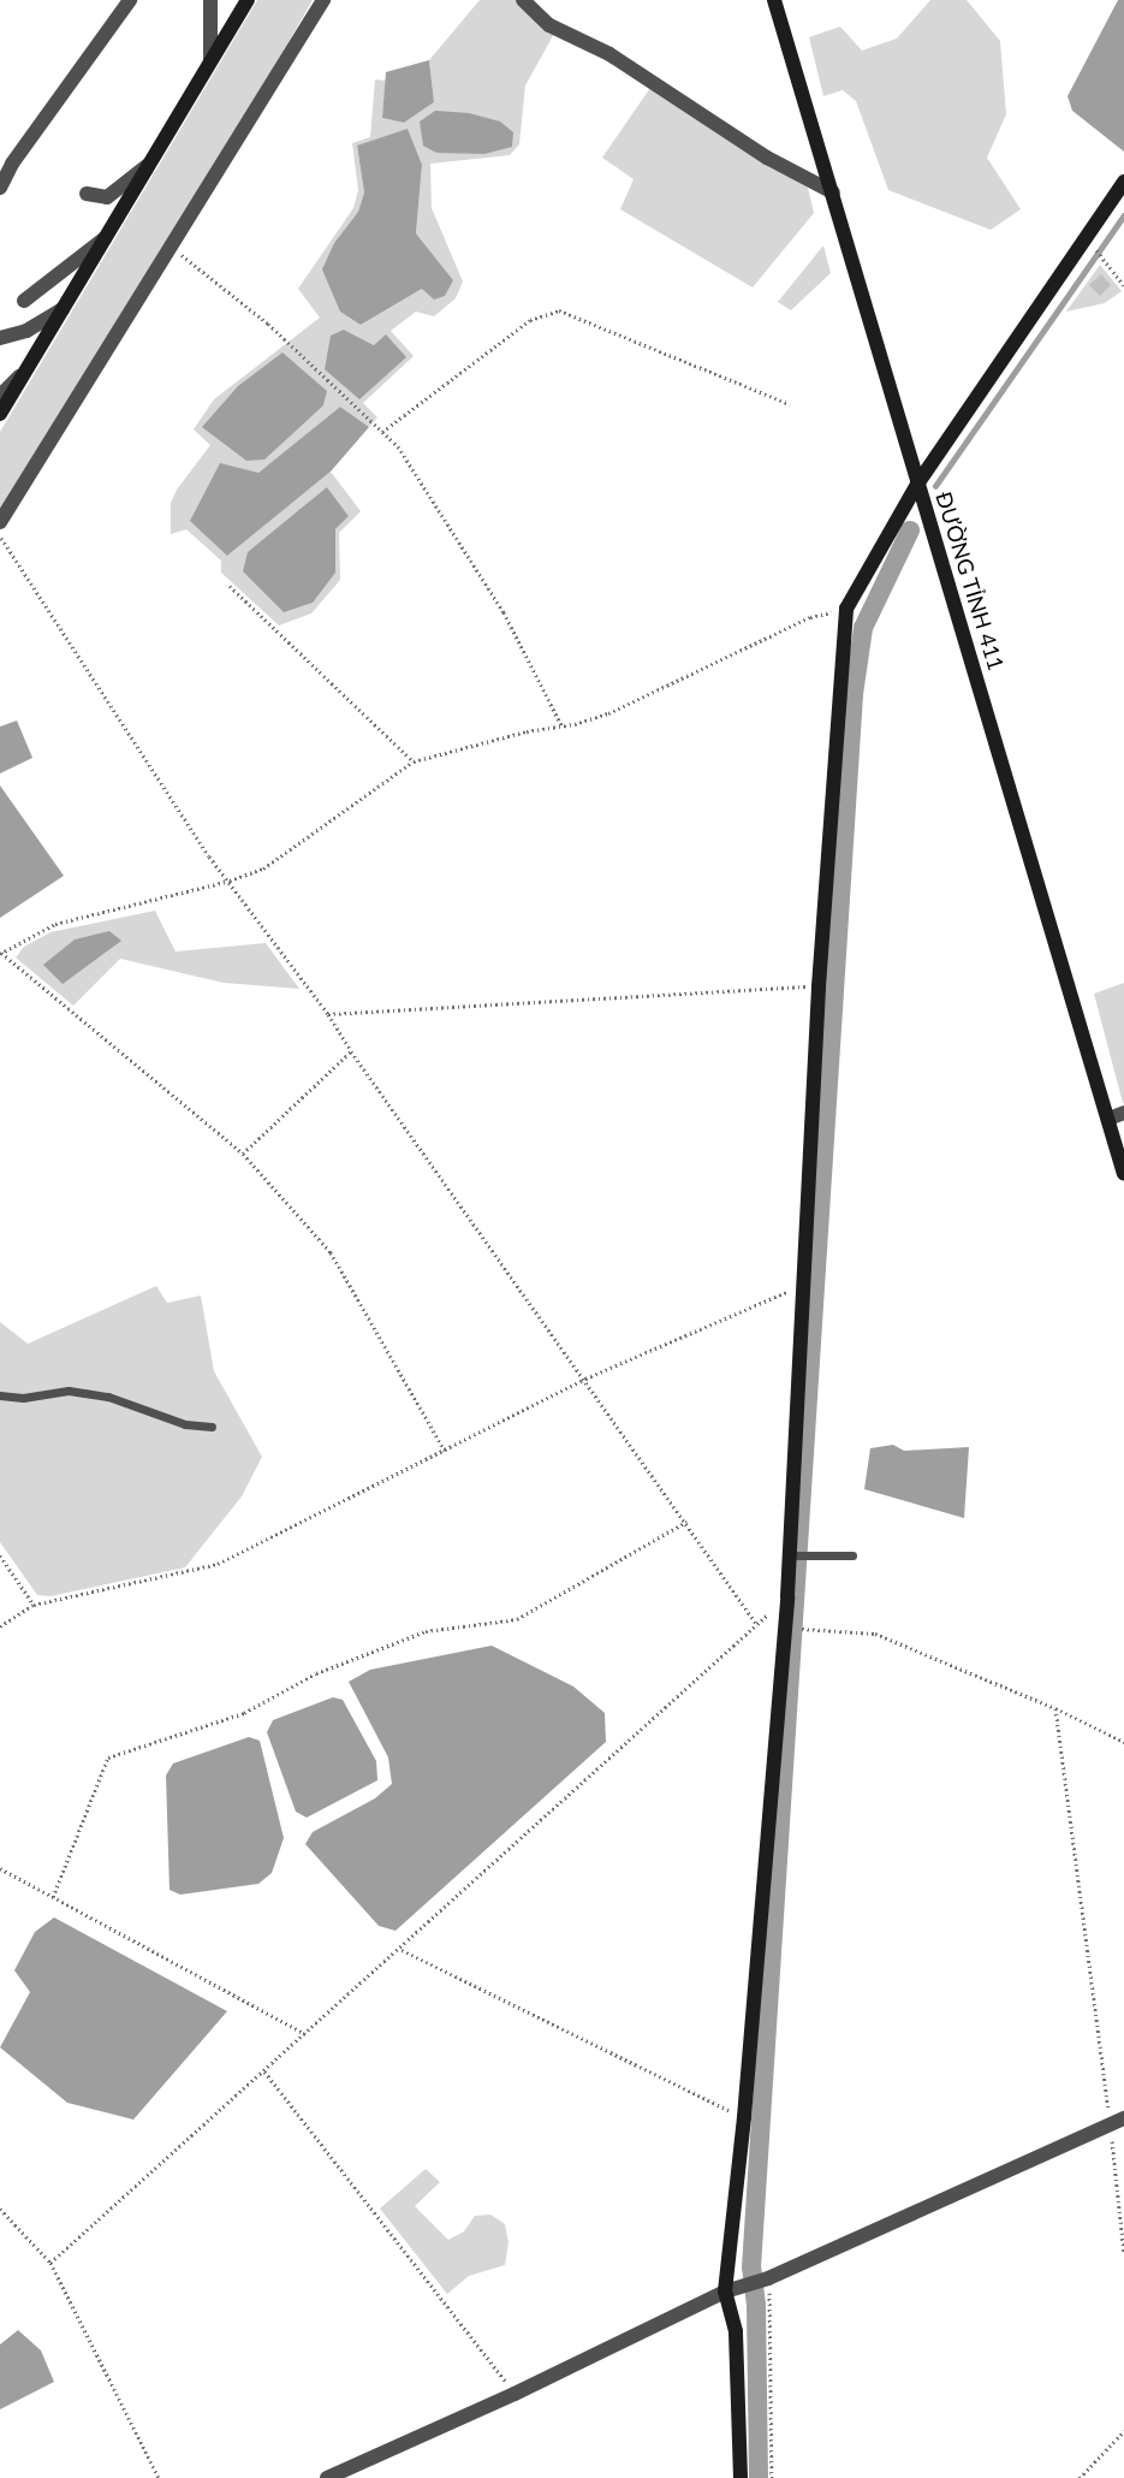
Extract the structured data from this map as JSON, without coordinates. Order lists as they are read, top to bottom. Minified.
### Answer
{"streets":{"main road":["ĐƯỜNG TỈNH 411"]}}
